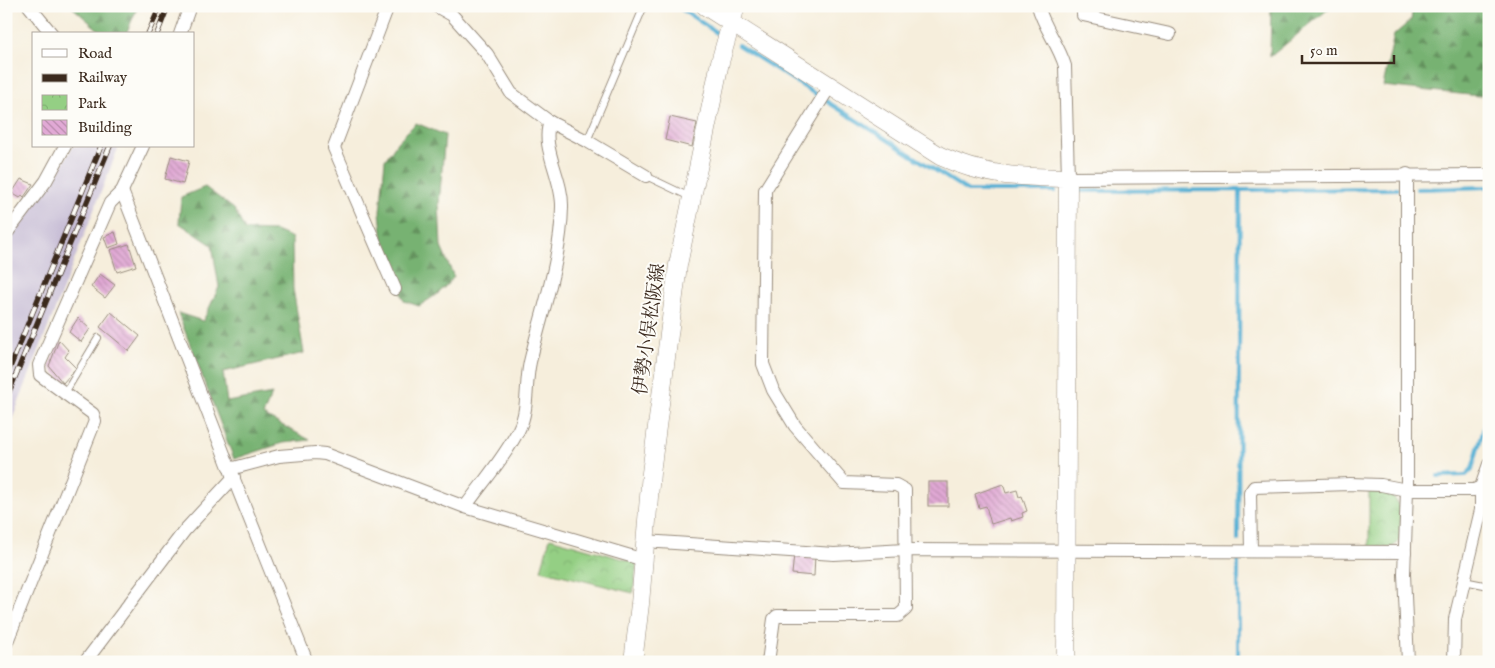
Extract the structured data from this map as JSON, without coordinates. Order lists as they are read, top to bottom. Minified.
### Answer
{"streets":{"street":["伊勢小俣松阪線"]},"legend":["Road","Railway","Park","Building"],"scale_bar":"50 m"}
